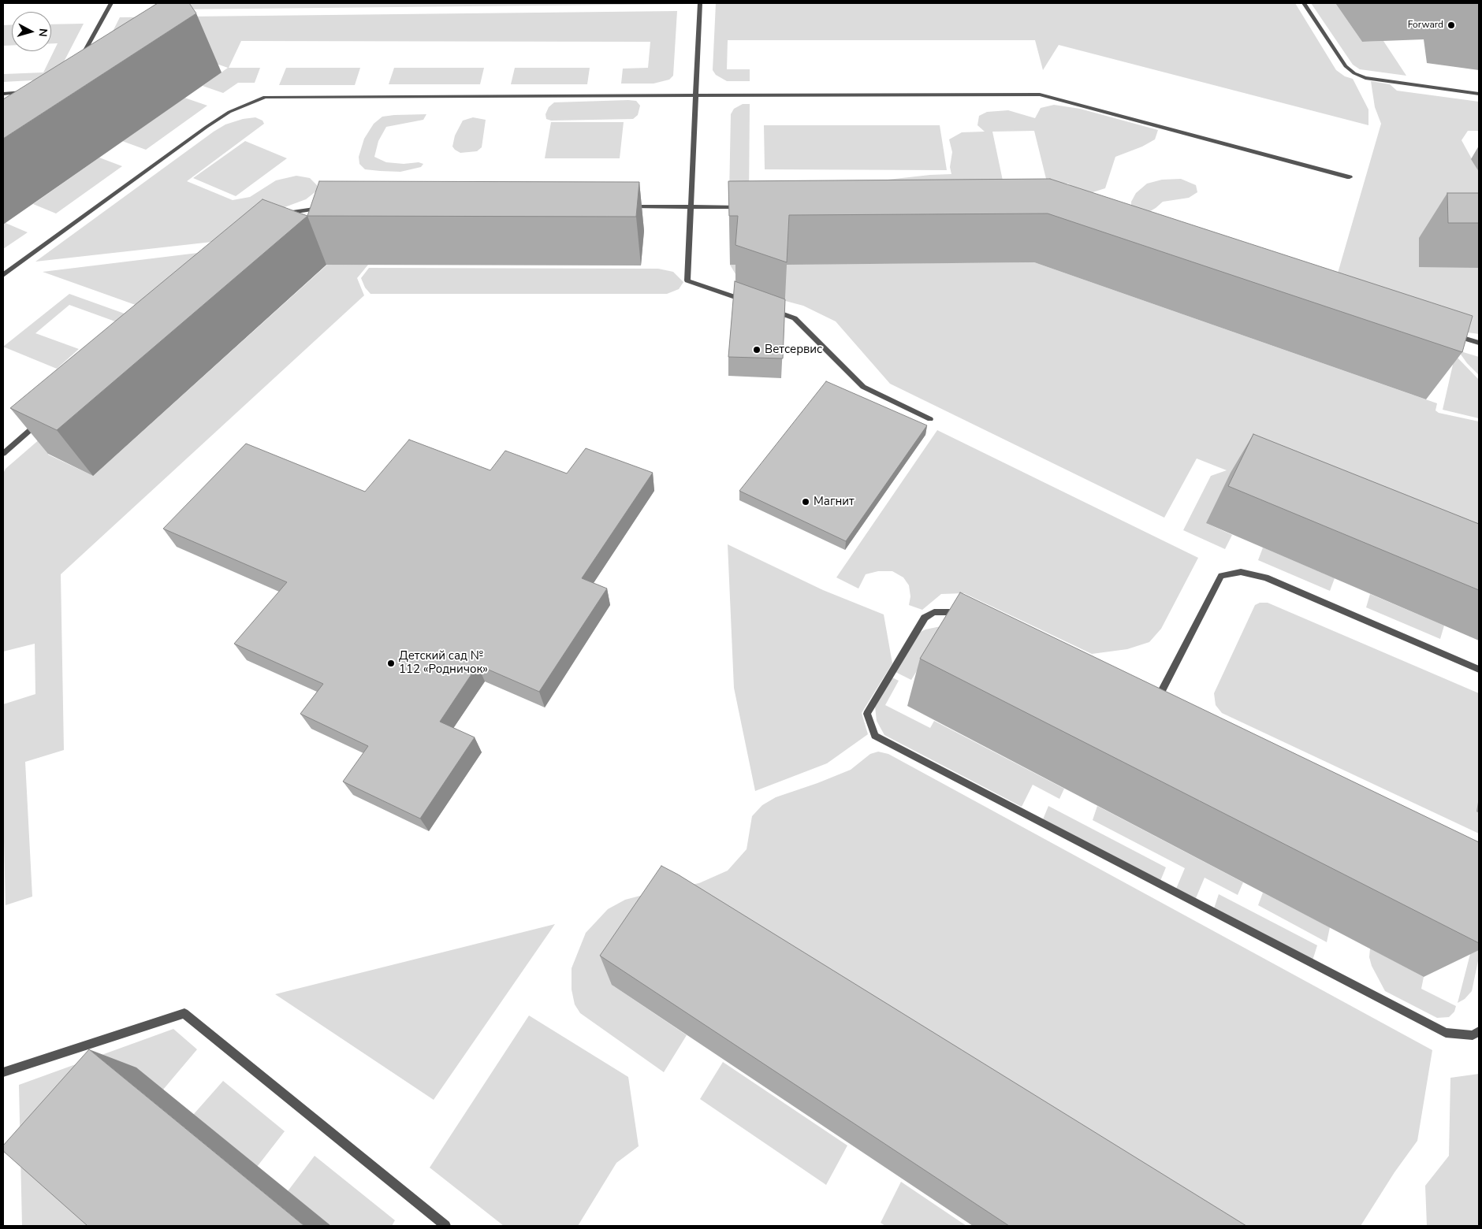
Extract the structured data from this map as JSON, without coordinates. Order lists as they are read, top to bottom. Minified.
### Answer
{"places":["Forward","Ветсервис","Магнит","Детский сад № 112 «Родничок»"],"north":"right"}
